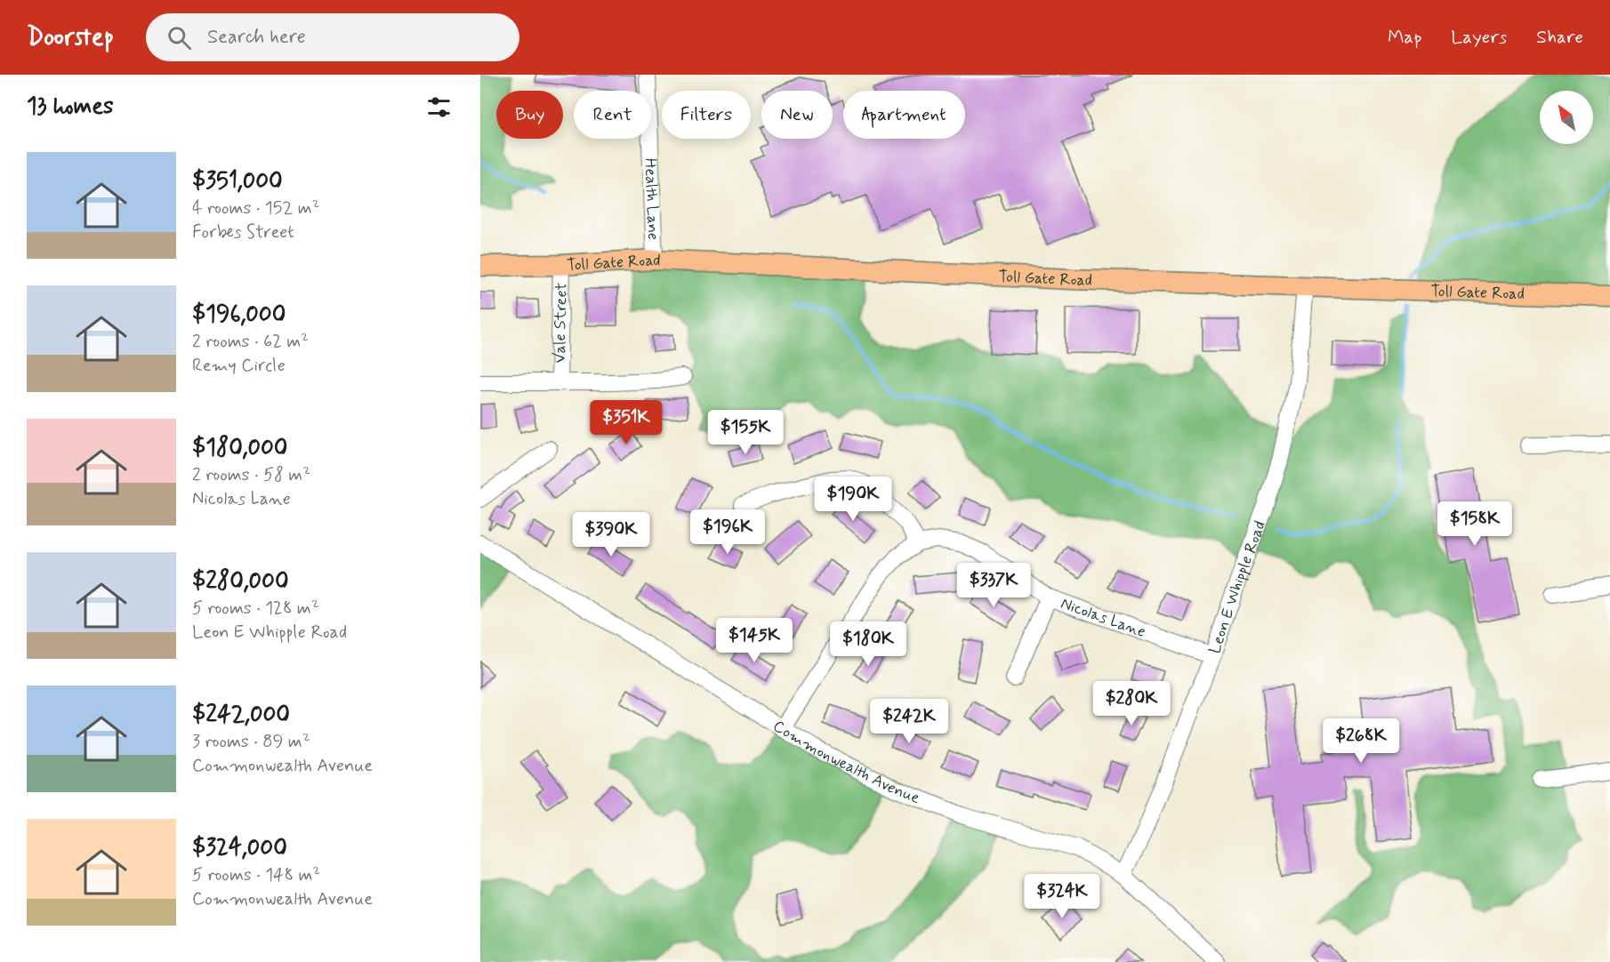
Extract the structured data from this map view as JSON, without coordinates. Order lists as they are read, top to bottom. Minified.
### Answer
{"streets":{"main road":["Toll Gate Road"],"street":["Health Lane","Vale Street","Leon E Whipple Road","Nicolas Lane","Commonwealth Avenue"]},"crossings":[["Health Lane","Toll Gate Road"],["Toll Gate Road","Vale Street"],["Toll Gate Road","Leon E Whipple Road"],["Leon E Whipple Road","Nicolas Lane"],["Leon E Whipple Road","Commonwealth Avenue"]],"north":"top left","page":{"header":"Doorstep","search":"Search here","nav":["Map","Layers","Share"],"heading":"13 homes","chip":["Buy","Rent","Filters","New","Apartment"],"list":[{"name":"$351,000","note":"4 rooms · 152 m² · Forbes Street"},{"name":"$196,000","note":"2 rooms · 62 m² · Remy Circle"},{"name":"$180,000","note":"2 rooms · 58 m² · Nicolas Lane"},{"name":"$280,000","note":"5 rooms · 128 m² · Leon E Whipple Road"},{"name":"$242,000","note":"3 rooms · 89 m² · Commonwealth Avenue"},{"name":"$324,000","note":"5 rooms · 148 m² · Commonwealth Avenue"}],"price":["$351K","$155K","$190K","$158K","$196K","$390K","$337K","$145K","$180K","$280K","$242K","$268K","$324K"]}}
